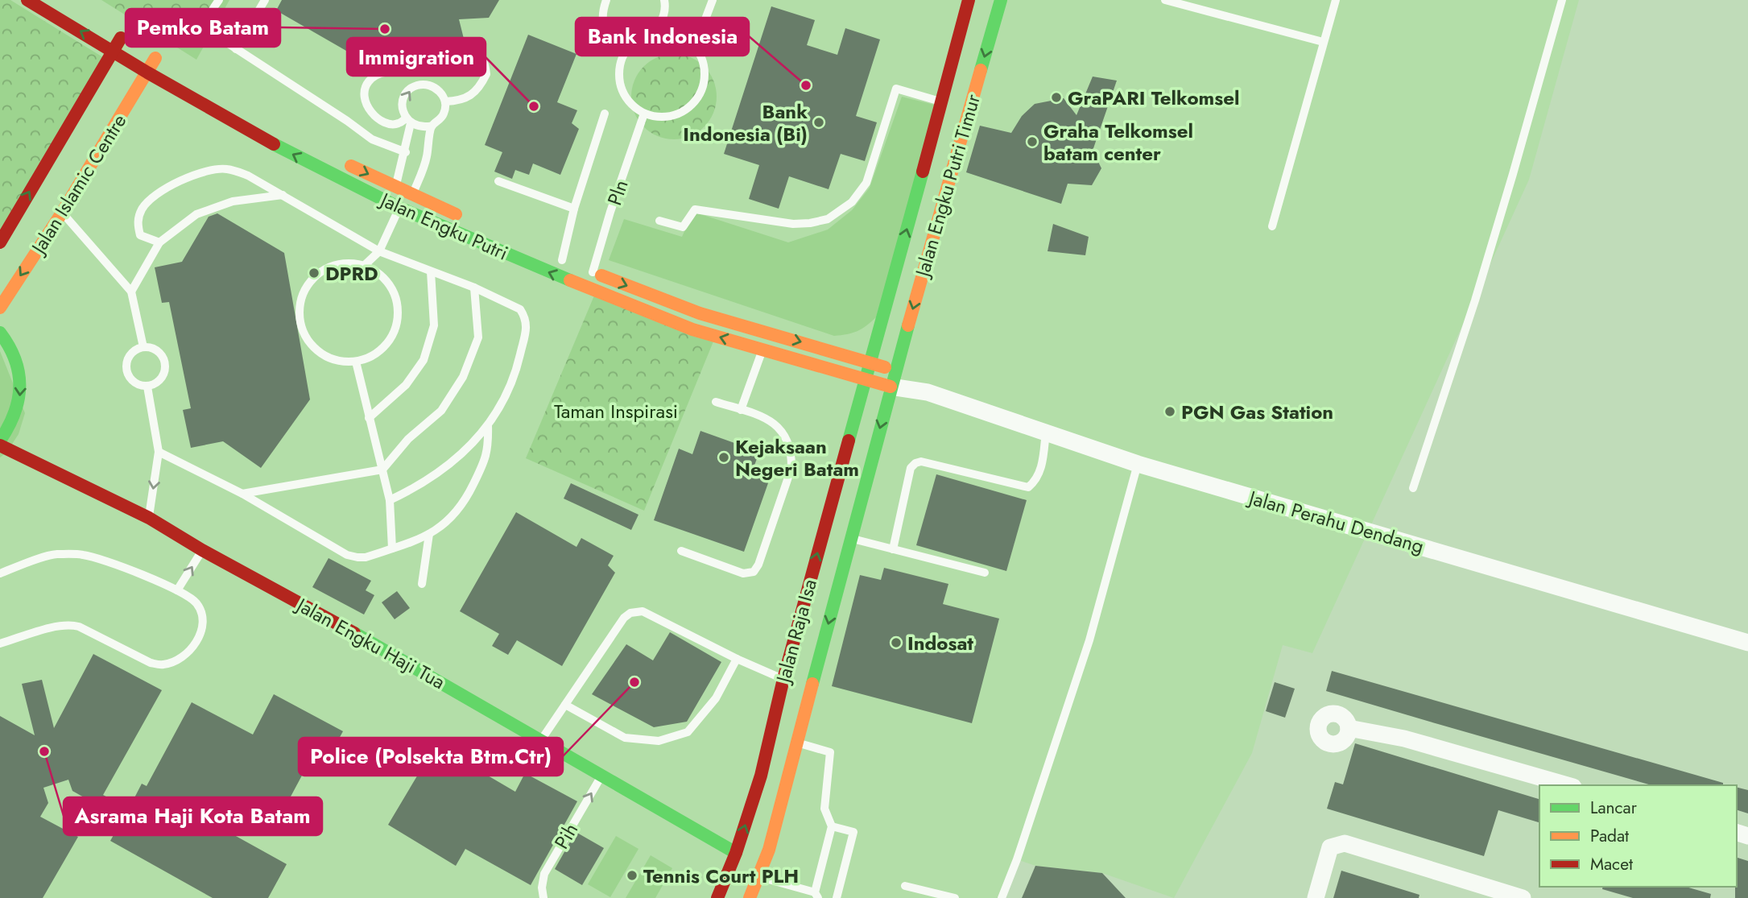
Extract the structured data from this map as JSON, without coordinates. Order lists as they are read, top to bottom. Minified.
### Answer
{"streets":{"main road":["Jalan Islamic Centre","Jalan Engku Putri Timur","Jalan Engku Putri","Jalan Raja Isa","Jalan Engku Haji Tua"],"street":["Jalan Perahu Dendang"],"lane":["Pln","Pih"]},"crossings":[["Jalan Islamic Centre","Jalan Engku Putri"],["Jalan Engku Putri Timur","Jalan Engku Putri"],["Jalan Engku Putri Timur","Jalan Perahu Dendang"],["Jalan Engku Putri Timur","Jalan Raja Isa"],["Jalan Engku Putri","Jalan Perahu Dendang"],["Jalan Engku Putri","Jalan Raja Isa"],["Jalan Perahu Dendang","Jalan Raja Isa"],["Jalan Raja Isa","Jalan Engku Haji Tua"],["Jalan Engku Haji Tua","Pih"]],"one_way":["Pih"],"parks":["Taman Inspirasi"],"places":["Pemko Batam","Bank Indonesia","GraPARI Telkomsel","Immigration","Bank Indonesia (Bi)","Graha Telkomsel batam center","DPRD","PGN Gas Station","Kejaksaan Negeri Batam","Indosat","Police (Polsekta Btm.Ctr)","Asrama Haji Kota Batam","Tennis Court PLH"],"legend":["Lancar","Padat","Macet"]}
